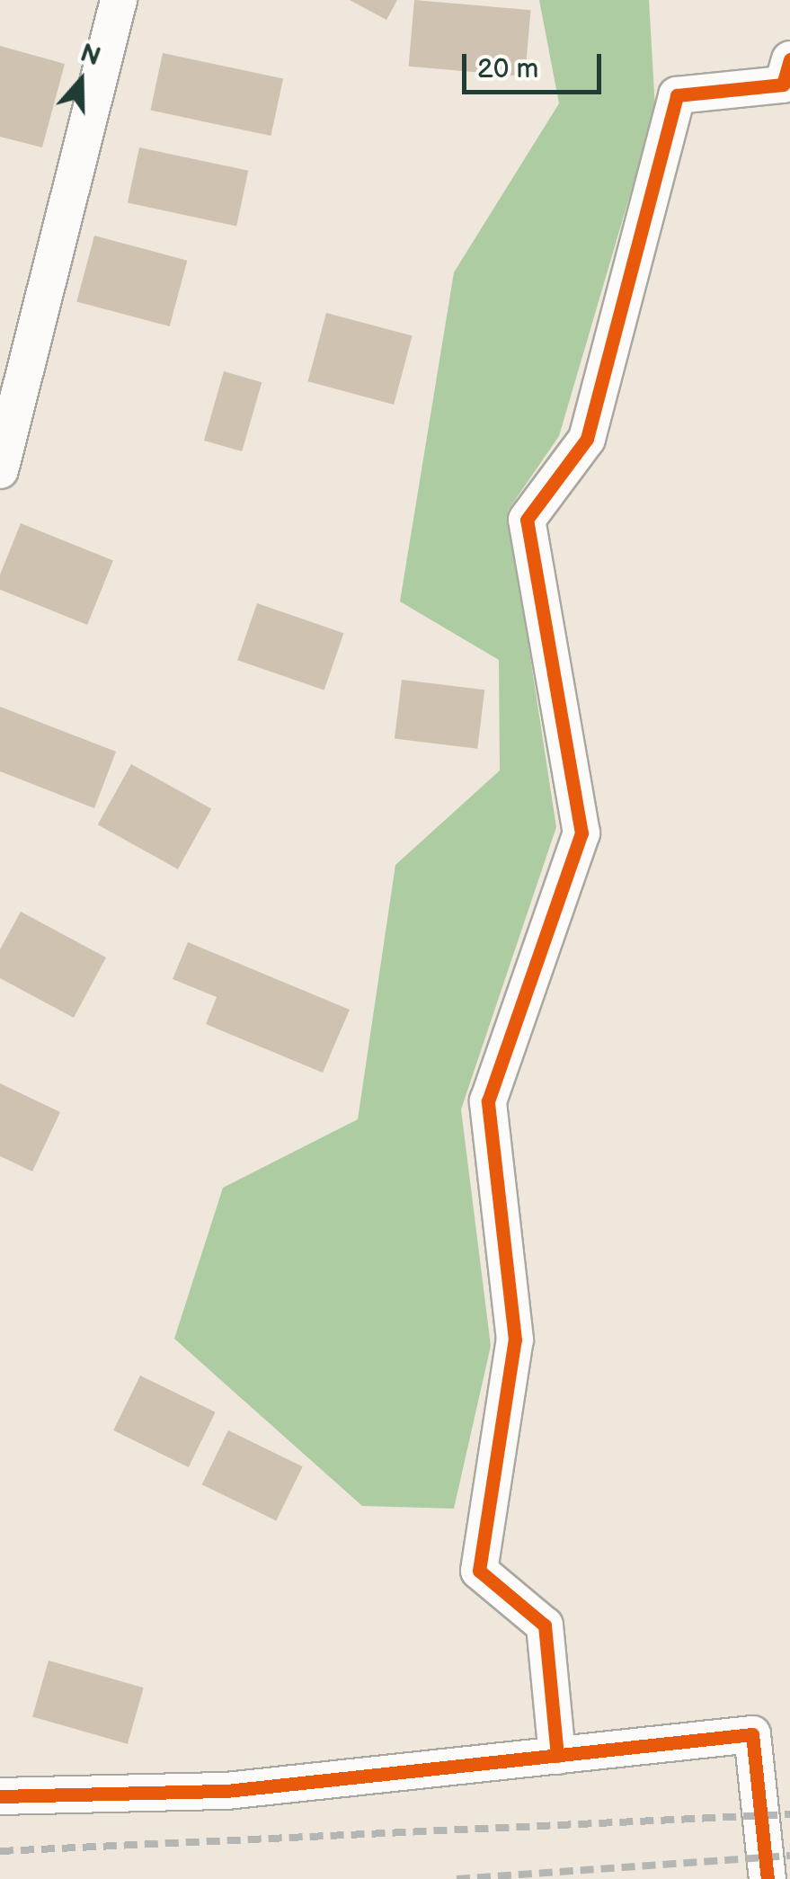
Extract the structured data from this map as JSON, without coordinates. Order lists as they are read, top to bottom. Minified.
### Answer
{"scale_bar":"20 m","north":"top"}
